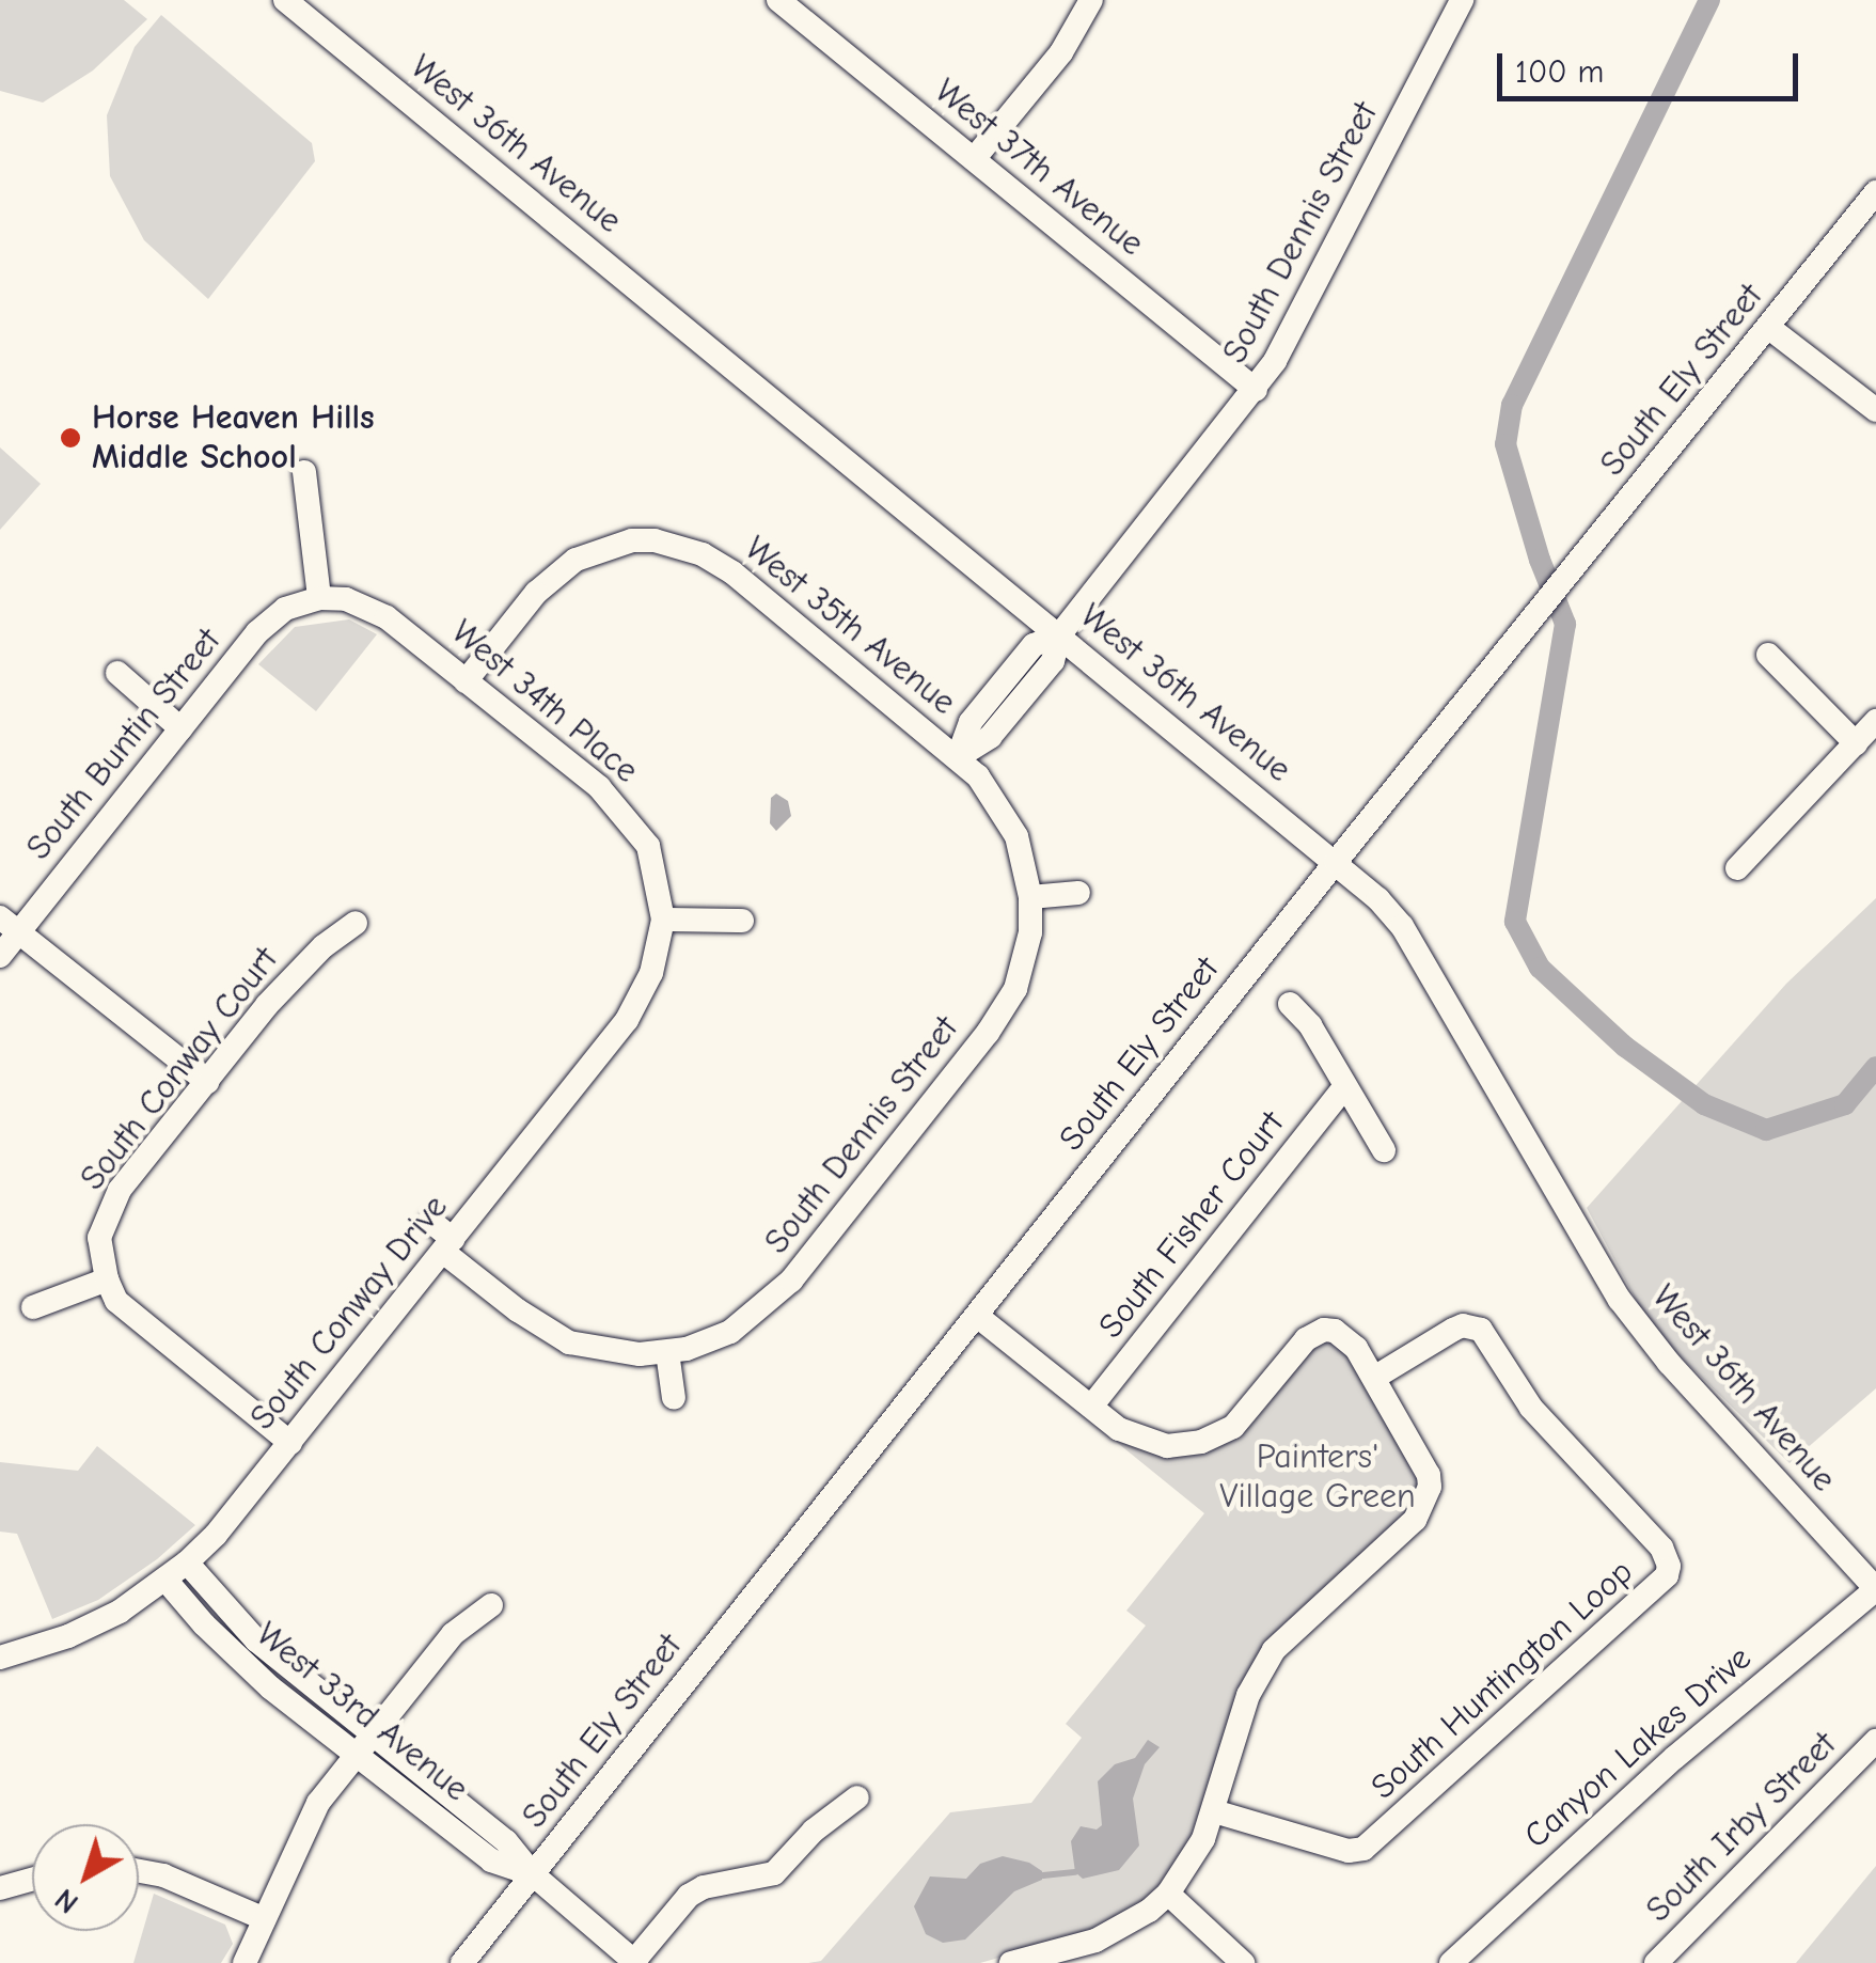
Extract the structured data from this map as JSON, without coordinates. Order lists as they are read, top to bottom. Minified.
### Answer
{"streets":{"street":["West 36th Avenue","West 37th Avenue","South Dennis Street","South Ely Street","West 35th Avenue","West 34th Place","South Buntin Street","South Conway Court","South Fisher Court","South Conway Drive","South Huntington Loop","West 33rd Avenue","Canyon Lakes Drive","South Irby Street"]},"crossings":[["West 36th Avenue","South Dennis Street"],["West 36th Avenue","South Ely Street"],["West 36th Avenue","Canyon Lakes Drive"],["West 37th Avenue","South Dennis Street"],["South Dennis Street","West 35th Avenue"],["South Dennis Street","South Conway Drive"],["South Ely Street","West 33rd Avenue"],["West 35th Avenue","West 34th Place"],["West 34th Place","South Buntin Street"],["West 34th Place","South Conway Drive"],["South Conway Drive","West 33rd Avenue"]],"parks":["Painters' Village Green"],"places":["Horse Heaven Hills Middle School"],"scale_bar":"100 m","north":"bottom left"}
